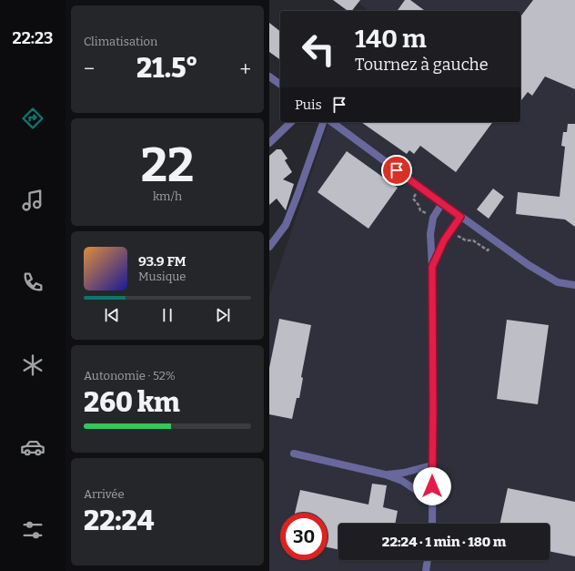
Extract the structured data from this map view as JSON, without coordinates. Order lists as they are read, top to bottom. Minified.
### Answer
{"page":{"tabs":"22:23","tile":["Climatisation",["22","km/h"],["Autonomie · 52%","260 km"],["Arrivée","22:24"]],"turn":["140 m","Tournez à gauche"],"heat":["−","21.5°","+"],"then":"Puis","song":["93.9 FM","Musique"],"limit":"30","trip":"22:24 · 1 min · 180 m"}}
